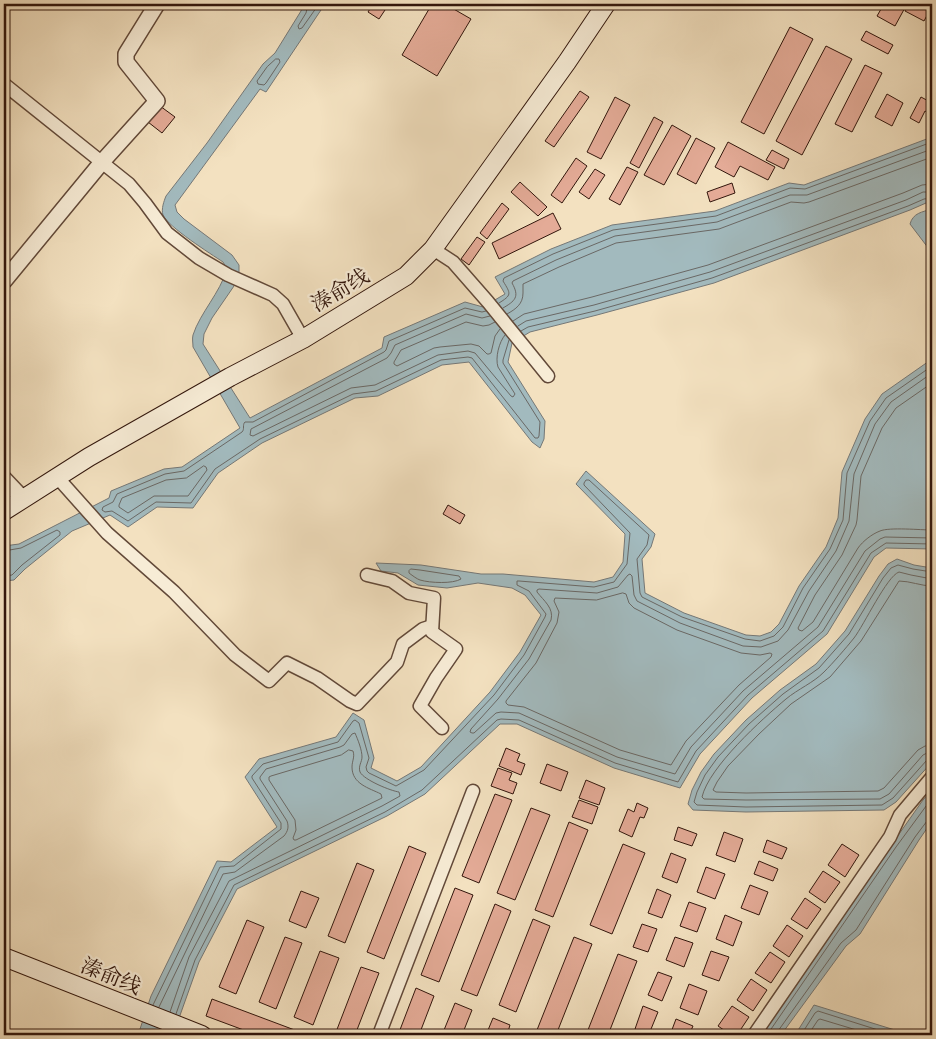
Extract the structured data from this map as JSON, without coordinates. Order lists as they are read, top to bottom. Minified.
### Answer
{"streets":{"main road":["溱俞线"]}}
